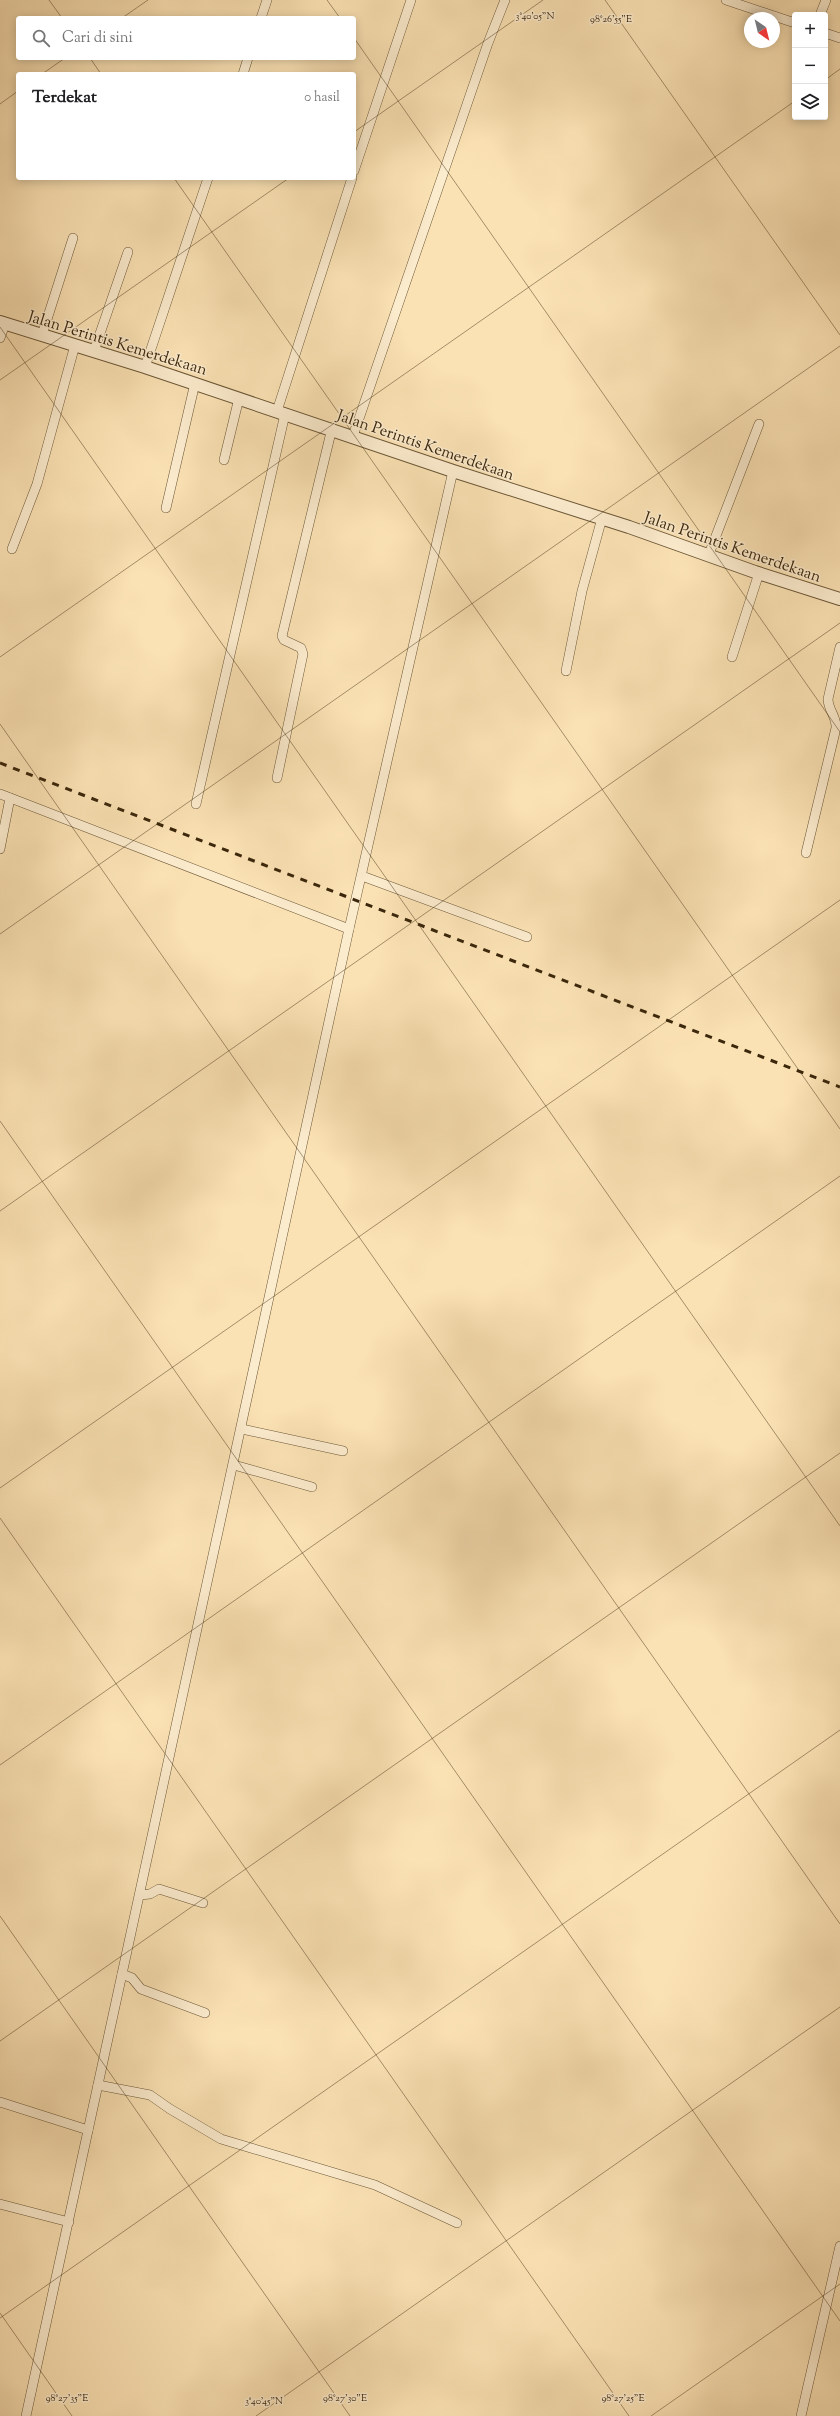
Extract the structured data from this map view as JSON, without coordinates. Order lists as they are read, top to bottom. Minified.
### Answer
{"streets":{"street":["Jalan Perintis Kemerdekaan"]},"north":"bottom right","page":{"map_buttons":["+","−"],"search":"Cari di sini","heading":["Terdekat","0 hasil"]},"coordinates":["3°40'05\"N","98°26'55\"E","98°27'35\"E","98°27'30\"E","98°27'25\"E","3°40'45\"N"]}
